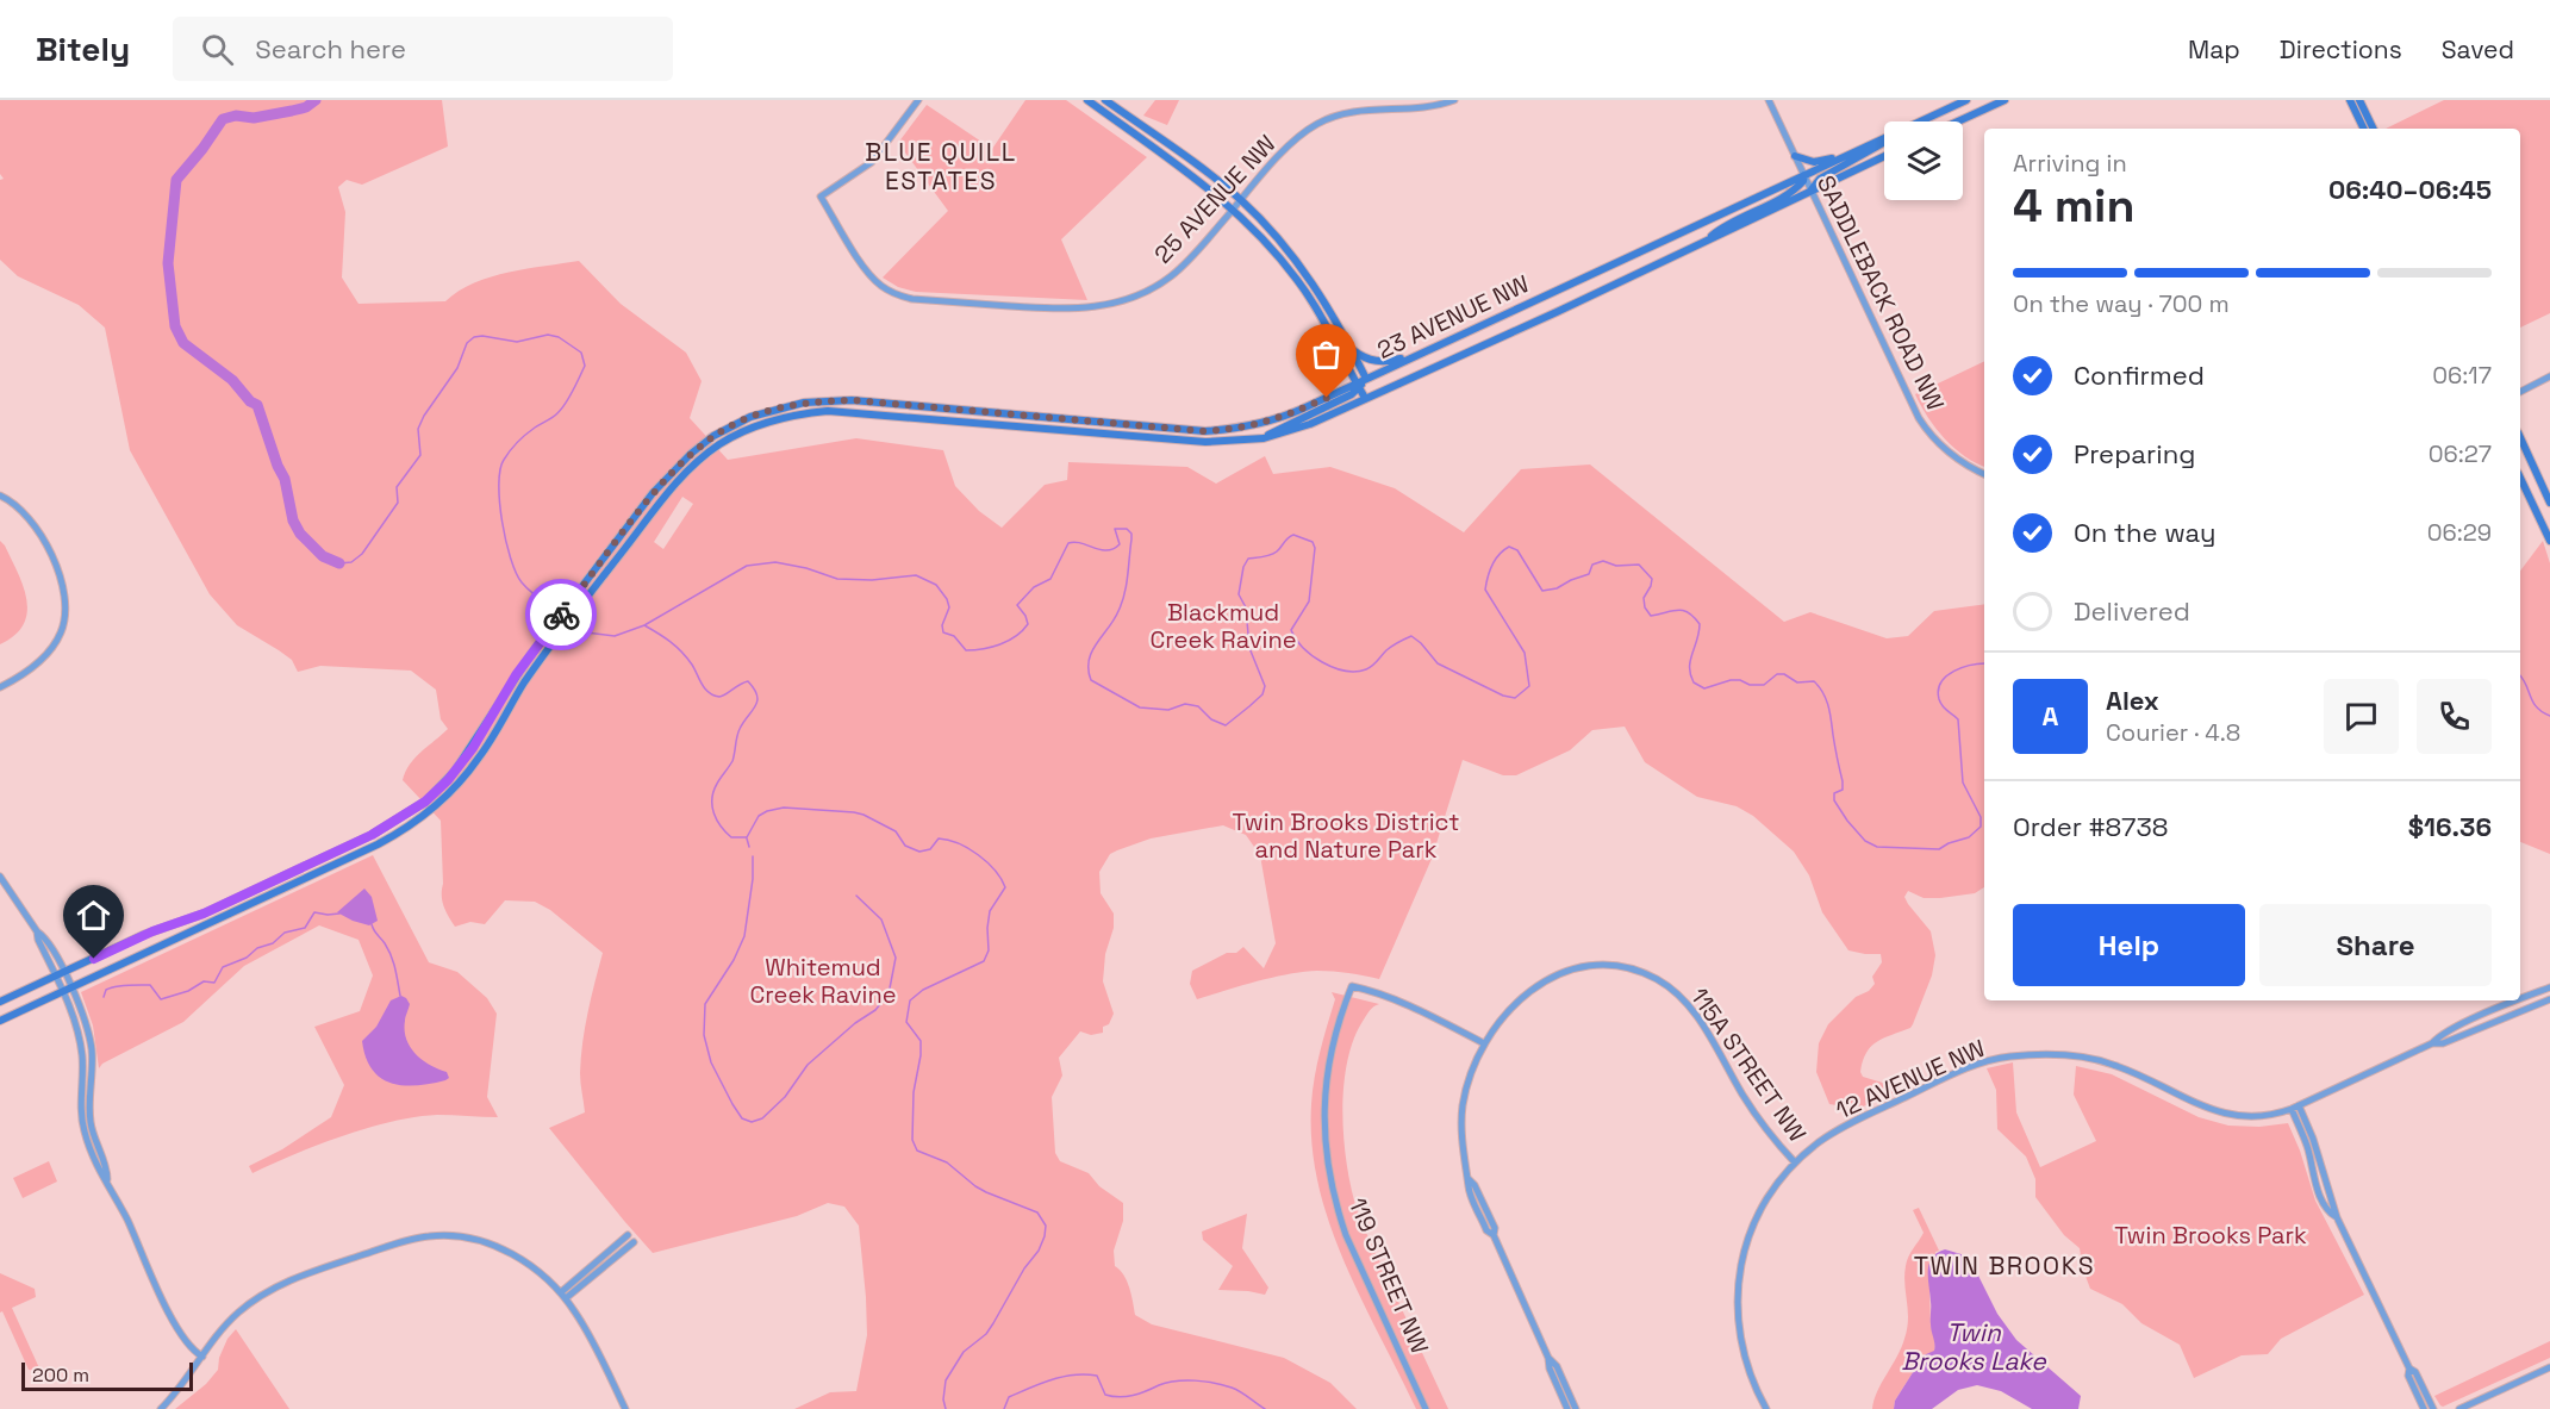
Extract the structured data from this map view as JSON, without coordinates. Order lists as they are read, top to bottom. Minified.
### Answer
{"streets":{"main road":["23 AVENUE NW"],"street":["25 AVENUE NW","SADDLEBACK ROAD NW","115A STREET NW","12 AVENUE NW","119 STREET NW"]},"crossings":[["SADDLEBACK ROAD NW","23 AVENUE NW"],["115A STREET NW","12 AVENUE NW"],["115A STREET NW","119 STREET NW"]],"districts":["BLUE QUILL ESTATES","TWIN BROOKS"],"water":["Twin Brooks Lake"],"parks":["Blackmud Creek Ravine","Twin Brooks District and Nature Park","Whitemud Creek Ravine","Twin Brooks Park"],"scale_bar":"200 m","page":{"header":"Bitely","search":"Search here","nav":["Map","Directions","Saved"],"heading":["4 min","Arriving in","06:40–06:45"],"panel":["Alex","Courier · 4.8","Order #8738","$16.36"],"bar":"On the way · 700 m","list":[["Confirmed","06:17"],["Preparing","06:27"],["On the way","06:29"],"Delivered"],"round":"A","buttons":["Help","Share"],"scale":"200 m"}}
